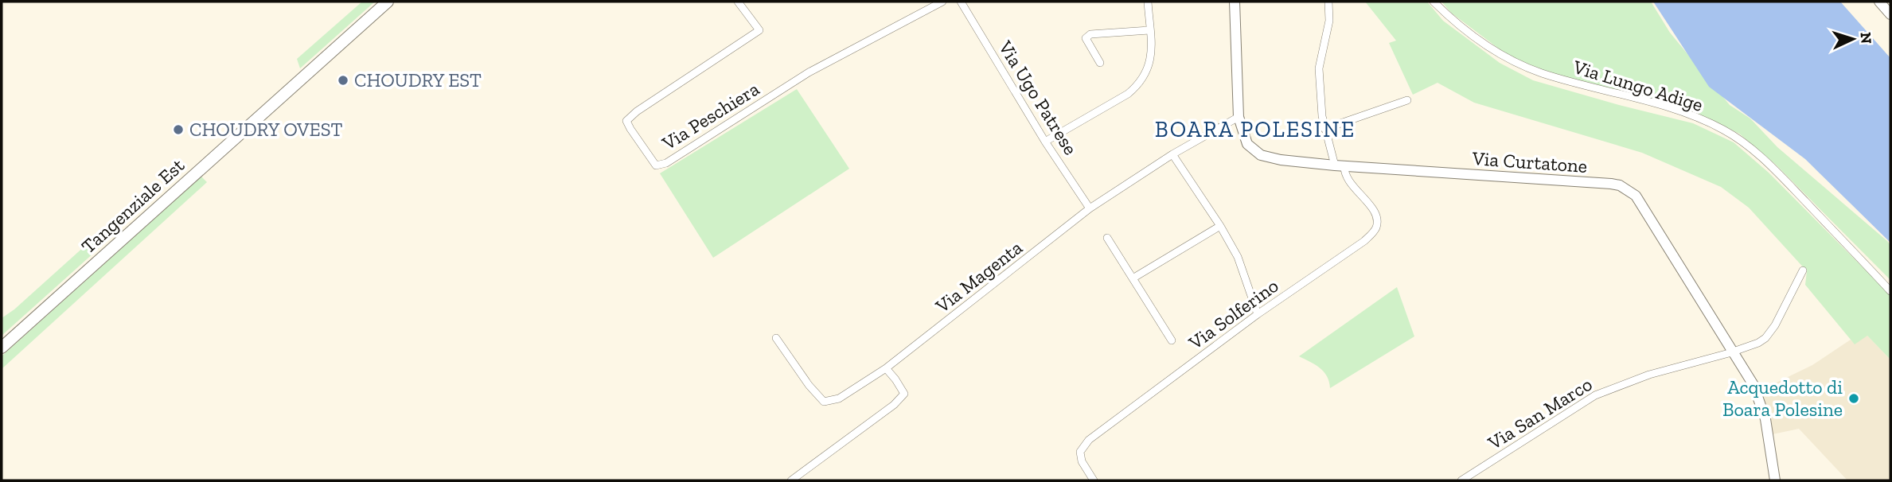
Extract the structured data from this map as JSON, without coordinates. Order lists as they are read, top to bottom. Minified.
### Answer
{"streets":{"main road":["Tangenziale Est"],"street":["Via Lungo Adige","Via Ugo Patrese","Via Peschiera","Via Curtatone","Via Magenta","Via Solferino","Via San Marco"]},"crossings":[["Via Ugo Patrese","Via Magenta"],["Via Curtatone","Via Magenta"],["Via Curtatone","Via Solferino"],["Via Curtatone","Via San Marco"]],"districts":["BOARA POLESINE"],"places":["CHOUDRY EST","CHOUDRY OVEST","Acquedotto di Boara Polesine"],"north":"right"}
